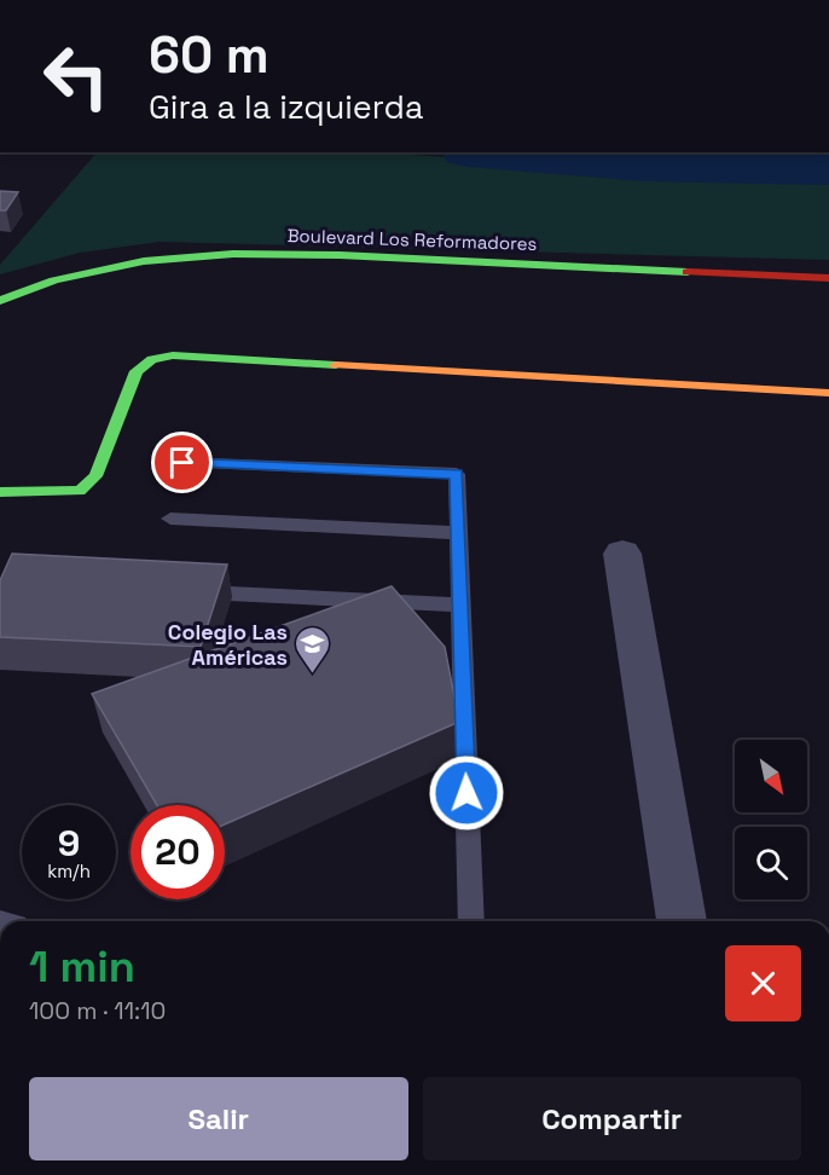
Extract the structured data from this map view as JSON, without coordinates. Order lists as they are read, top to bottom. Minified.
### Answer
{"streets":{"street":["Boulevard Los Reformadores"]},"places":{"school or university":["Colegio Las Américas"]},"north":"bottom right","page":{"turn":["60 m","Gira a la izquierda"],"speed":"9 km/h","limit":"20","heading":["1 min","100 m · 11:10"],"buttons":["Salir","Compartir"]}}
